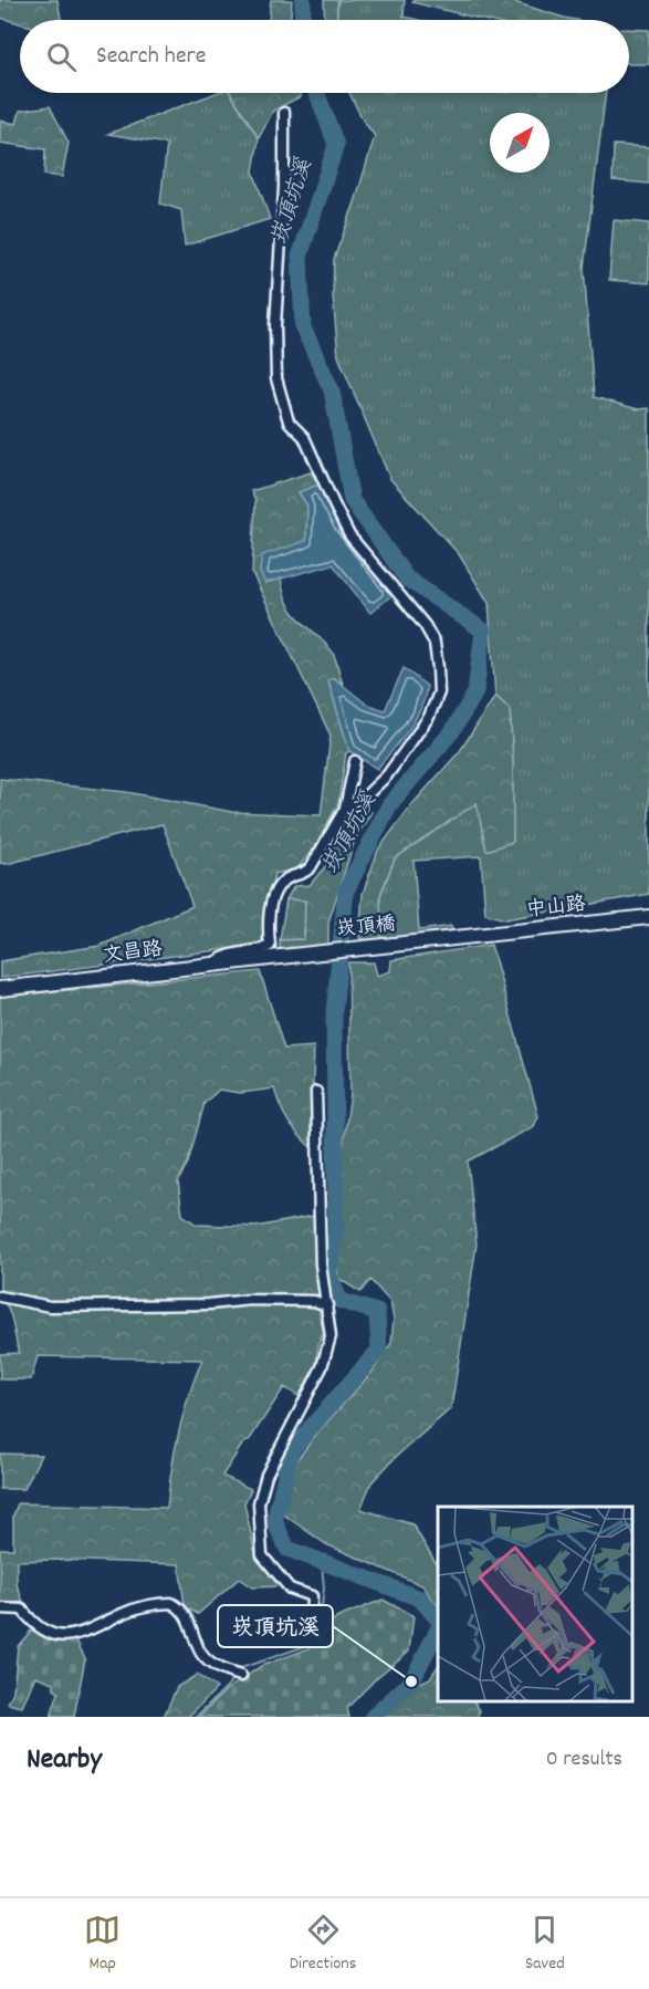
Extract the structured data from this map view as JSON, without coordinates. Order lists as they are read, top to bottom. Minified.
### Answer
{"streets":{"main road":["中山路","崁頂橋","文昌路"]},"crossings":[["中山路","崁頂橋"],["崁頂橋","文昌路"]],"water":["崁頂坑溪"],"places":["崁頂坑溪"],"north":"top right","page":{"search":"Search here","heading":["Nearby","0 results"],"nav":["Map","Directions","Saved"]}}
